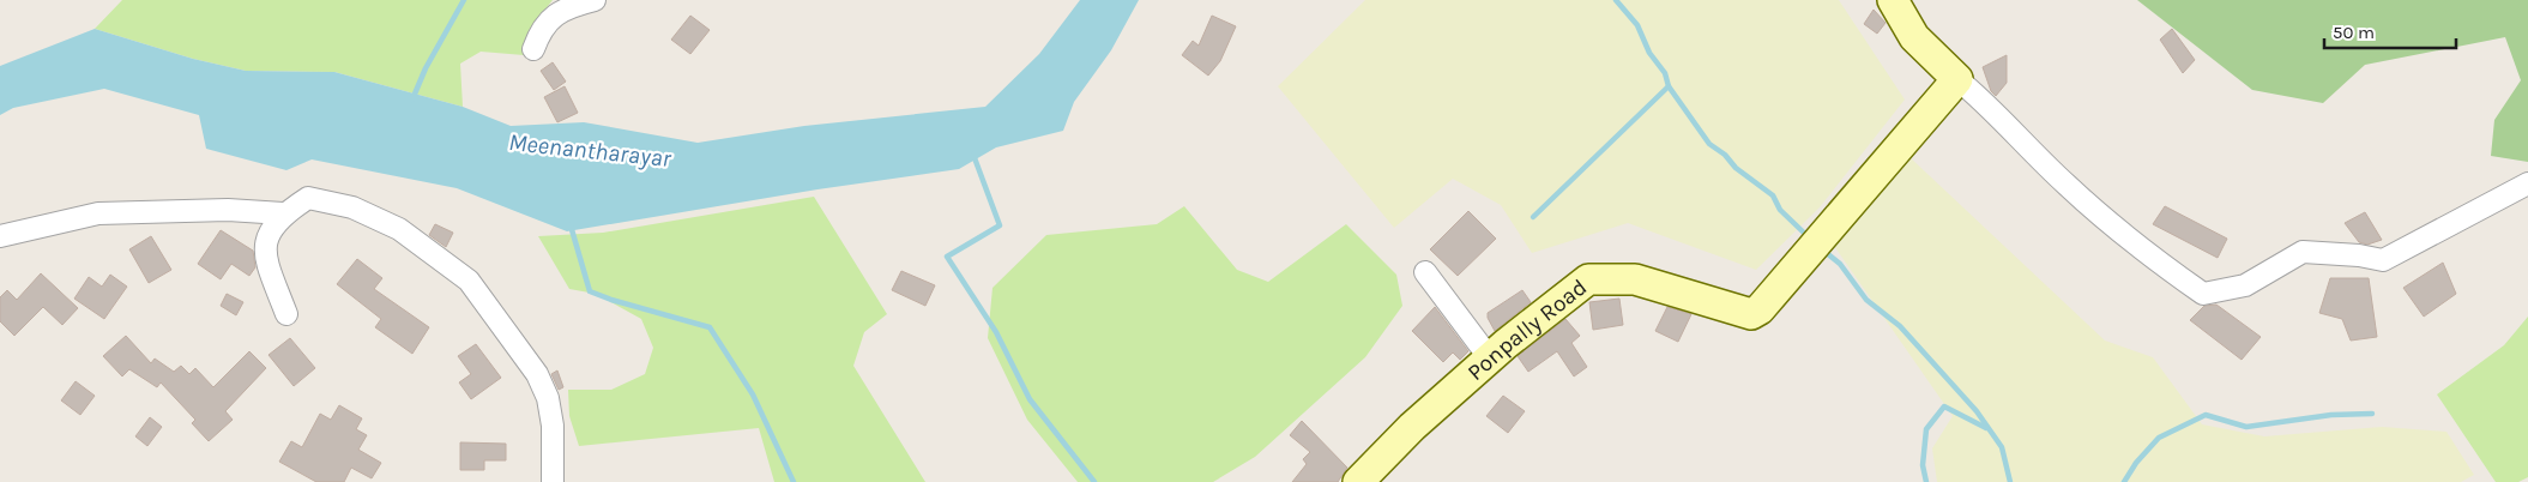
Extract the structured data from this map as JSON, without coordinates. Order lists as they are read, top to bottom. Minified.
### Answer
{"streets":{"main road":["Ponpally Road"]},"water":["Meenantharayar"],"scale_bar":"50 m"}
